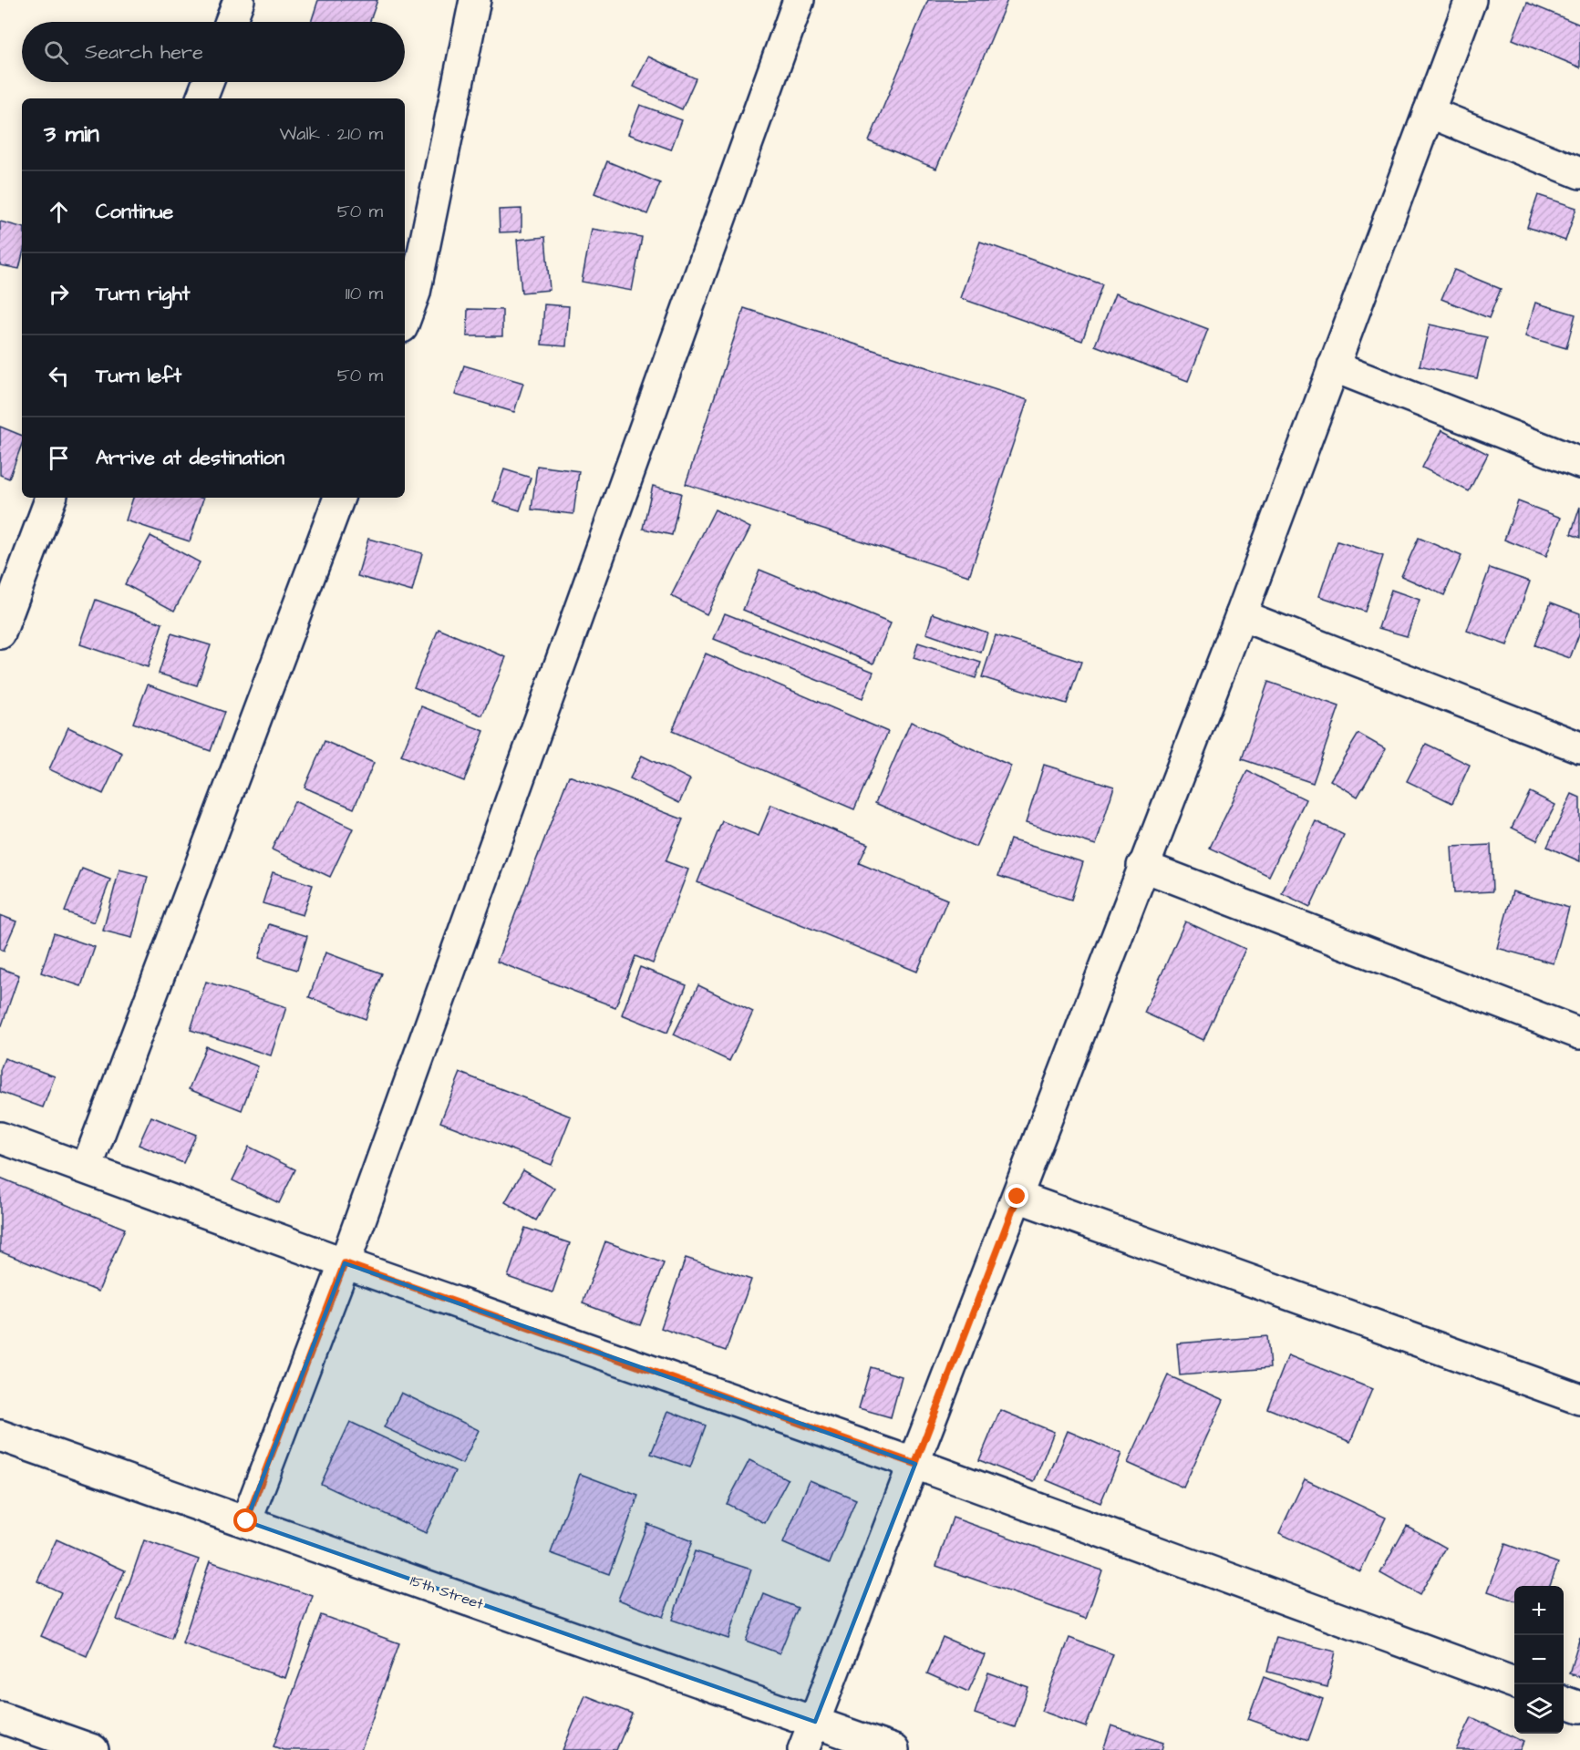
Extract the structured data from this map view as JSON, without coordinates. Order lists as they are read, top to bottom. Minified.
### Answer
{"streets":{"street":["15th Street"]},"page":{"search":"Search here","heading":["3 min","Walk · 210 m"],"list":[["Continue","50 m"],["Turn right","110 m"],["Turn left","50 m"],"Arrive at destination"],"map_buttons":["+","−"]}}
